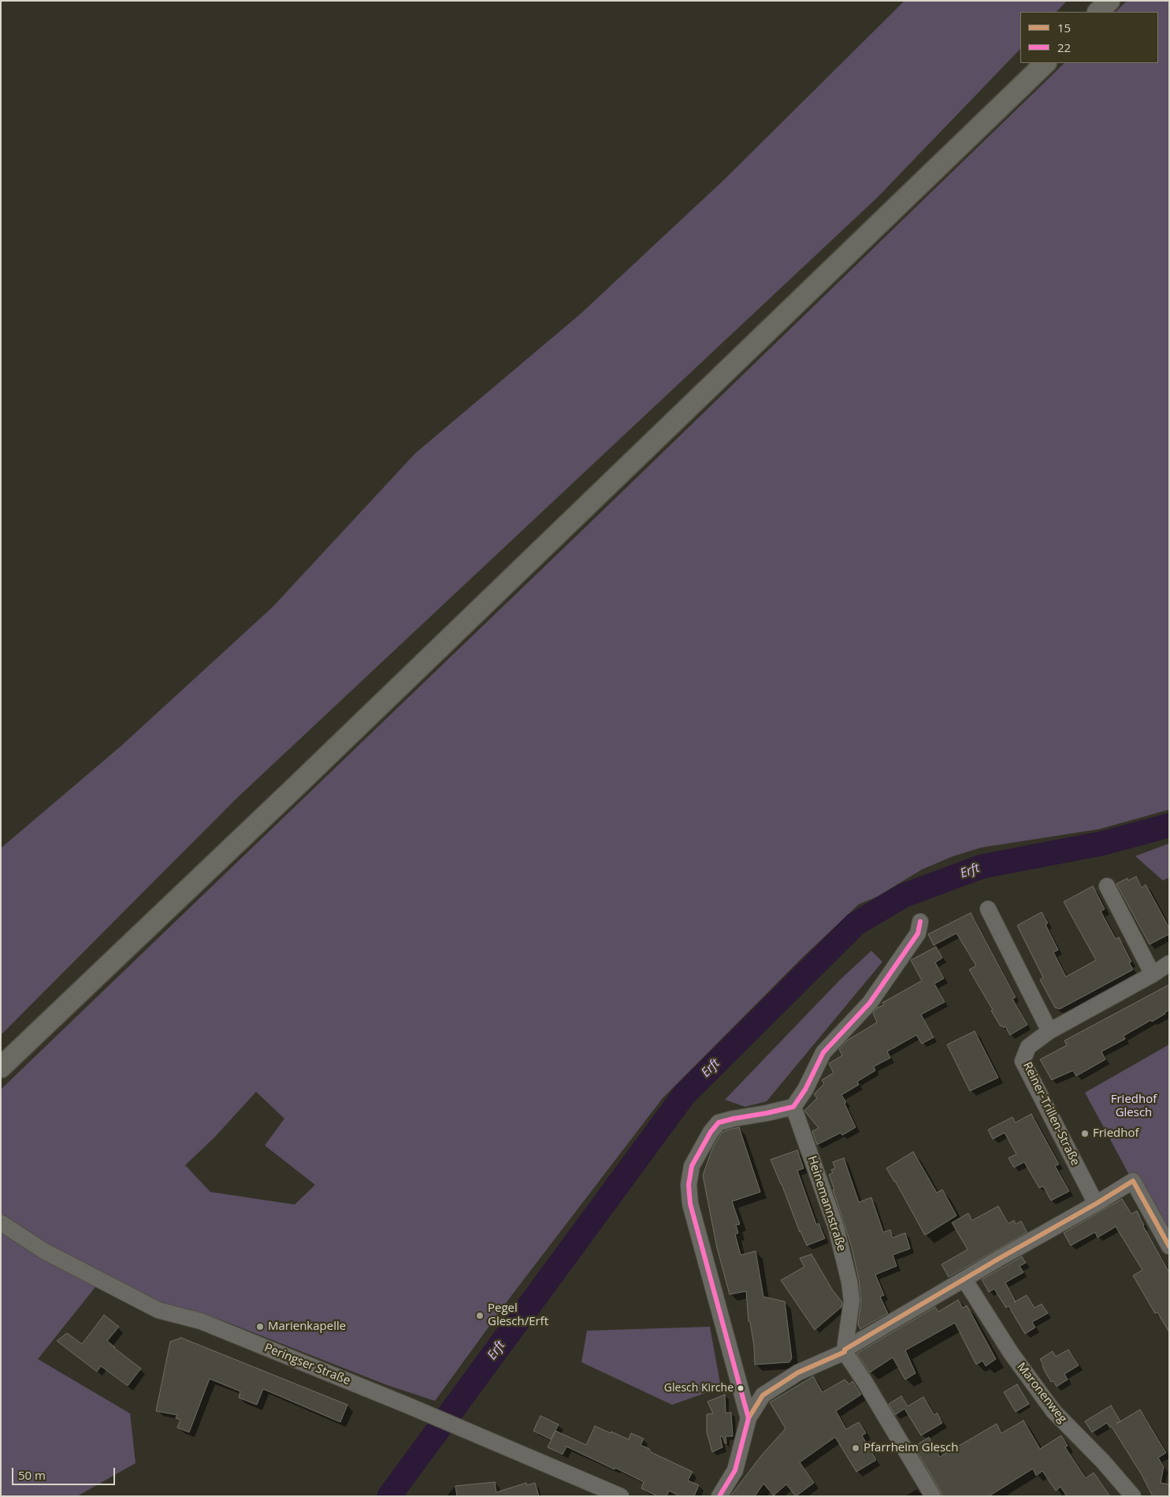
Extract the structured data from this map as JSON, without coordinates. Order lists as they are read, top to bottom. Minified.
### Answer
{"streets":{"street":["Reiner-Trillen-Straße","Heinemannstraße","Peringser Straße","Maronenweg"]},"water":["Erft"],"parks":["Friedhof Glesch"],"places":["Friedhof","Pegel Glesch/Erft","Marienkapelle","Glesch Kirche","Pfarrheim Glesch"],"lines":["transit line 22","transit line 15"],"legend":["15","22"],"scale_bar":"50 m"}
